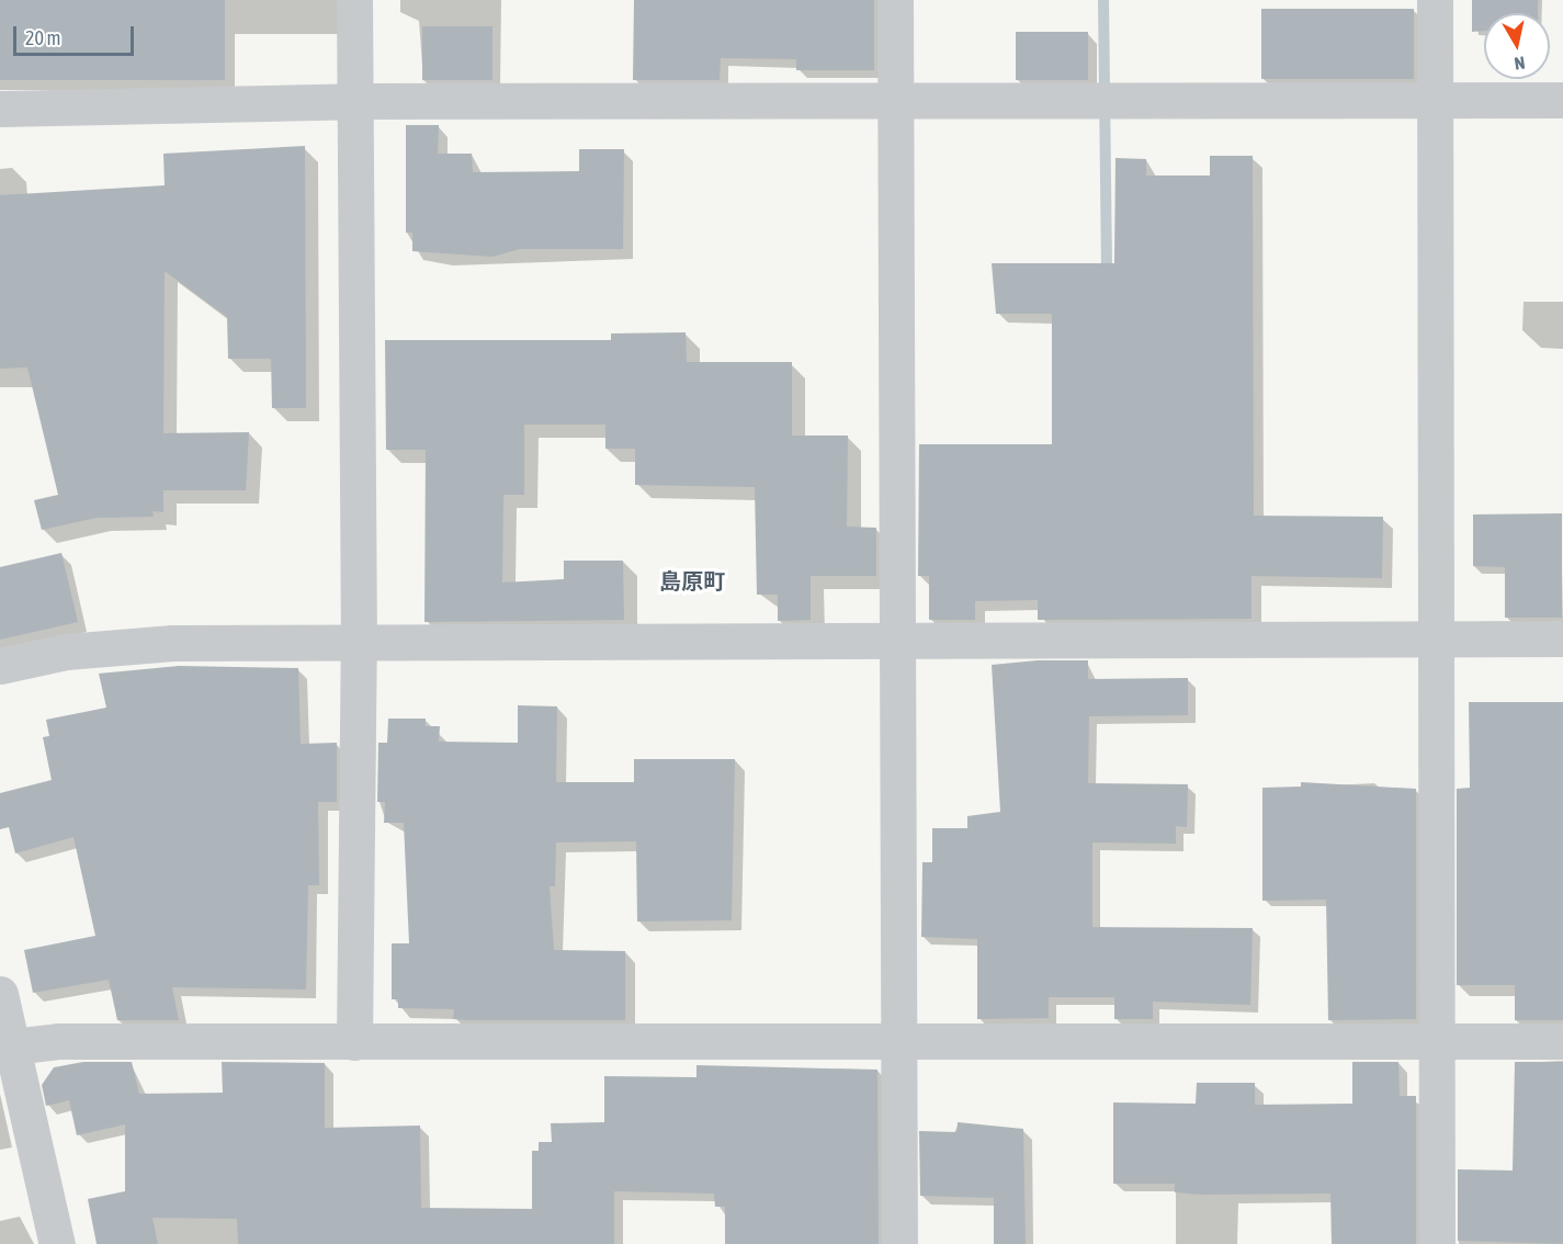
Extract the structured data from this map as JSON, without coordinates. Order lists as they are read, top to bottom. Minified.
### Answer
{"districts":["島原町"],"scale_bar":"20 m","north":"bottom"}
